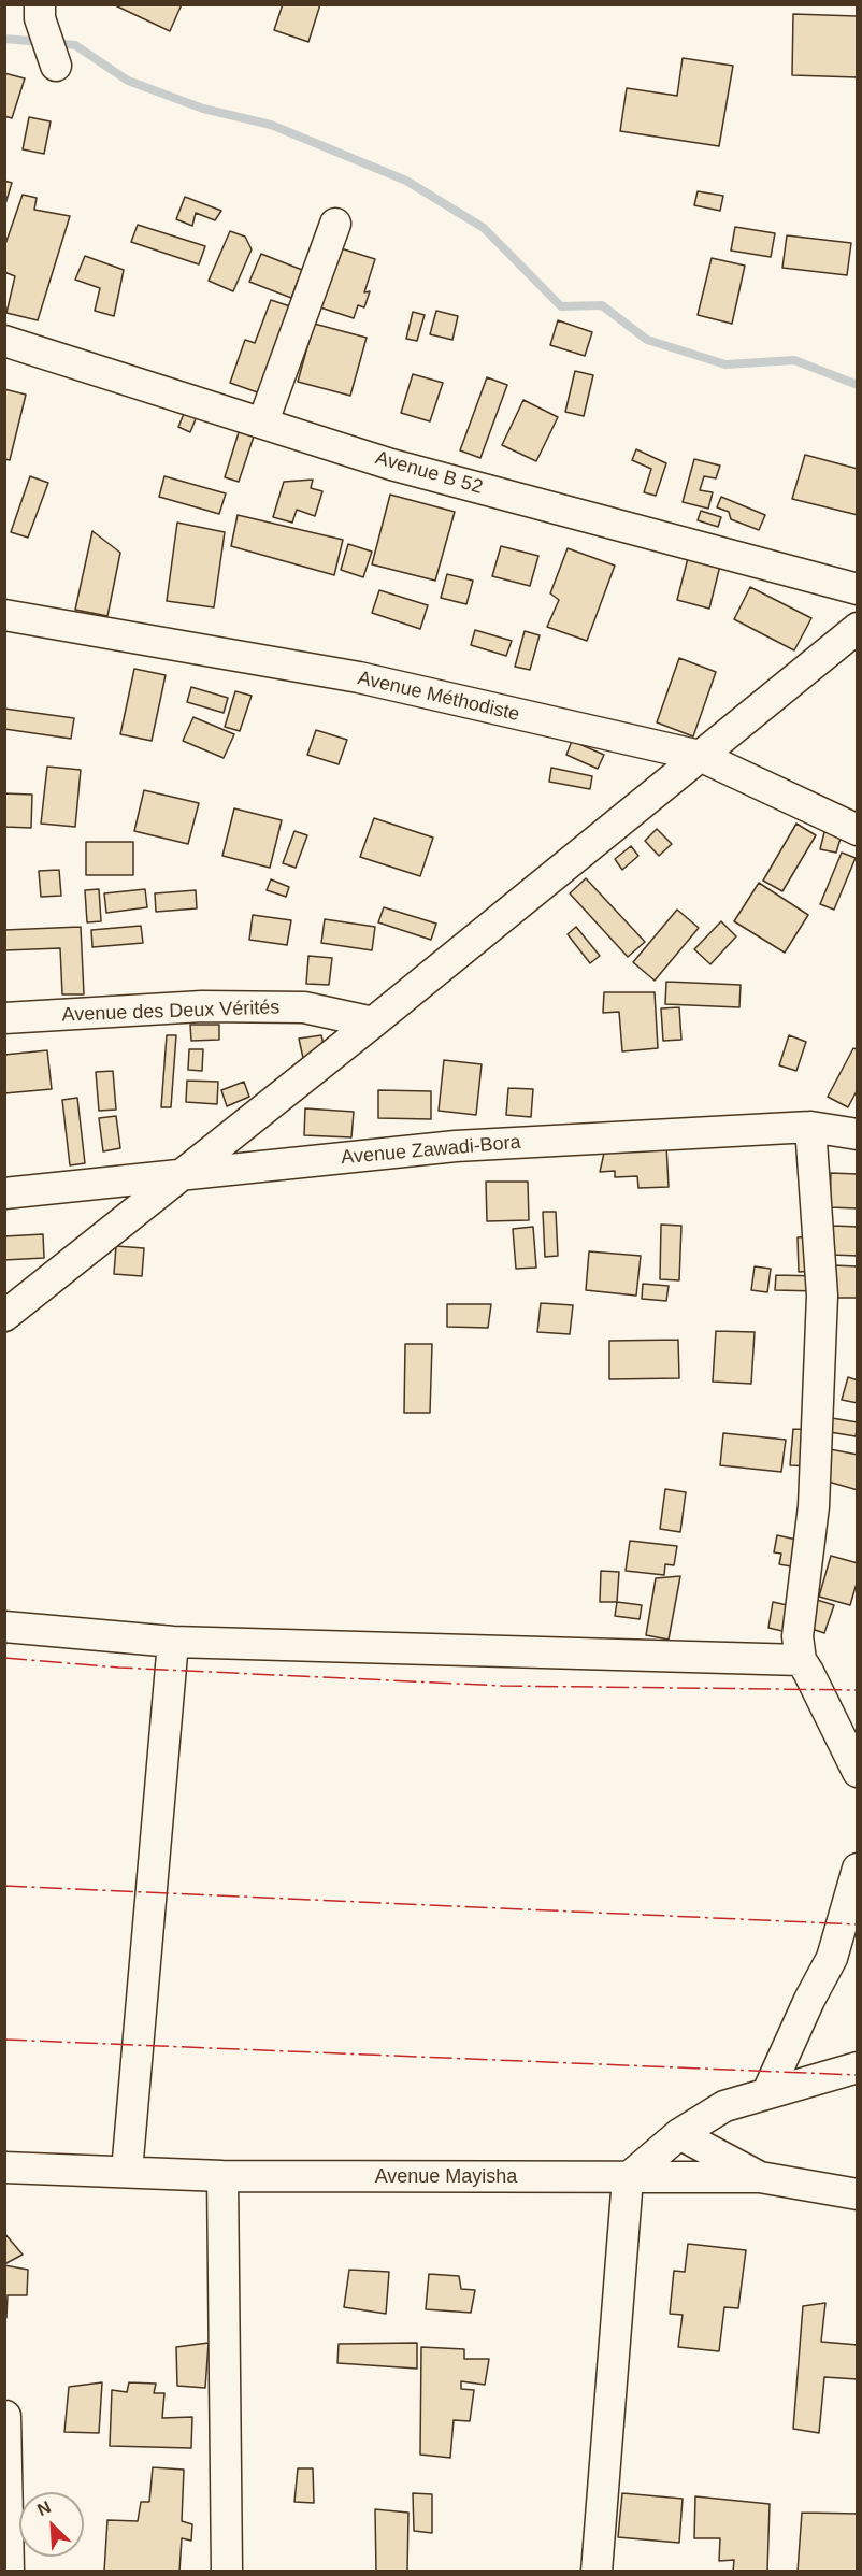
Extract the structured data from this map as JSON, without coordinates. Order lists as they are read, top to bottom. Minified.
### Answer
{"streets":{"street":["Avenue B 52","Avenue Méthodiste","Avenue des Deux Vérités","Avenue Zawadi-Bora","Avenue Mayisha"]},"north":"top left"}
